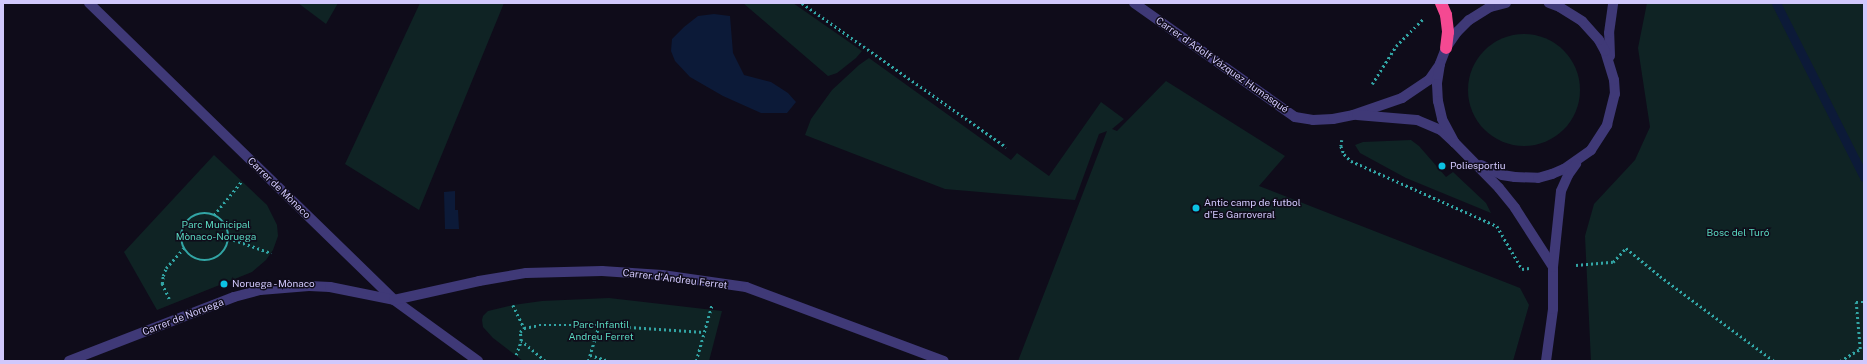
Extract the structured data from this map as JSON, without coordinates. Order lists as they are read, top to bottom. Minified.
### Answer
{"streets":{"street":["Carrer d'Adolf Vázquez Humasqué","Carrer de Mònaco","Carrer d'Andreu Ferret","Carrer de Noruega"]},"crossings":[["Carrer de Mònaco","Carrer d'Andreu Ferret"],["Carrer de Mònaco","Carrer de Noruega"],["Carrer d'Andreu Ferret","Carrer de Noruega"]],"parks":["Parc Municipal Mònaco-Noruega","Bosc del Turó","Parc Infantil Andreu Ferret"],"places":["Poliesportiu","Antic camp de futbol d'Es Garroveral","Noruega - Mònaco"]}
